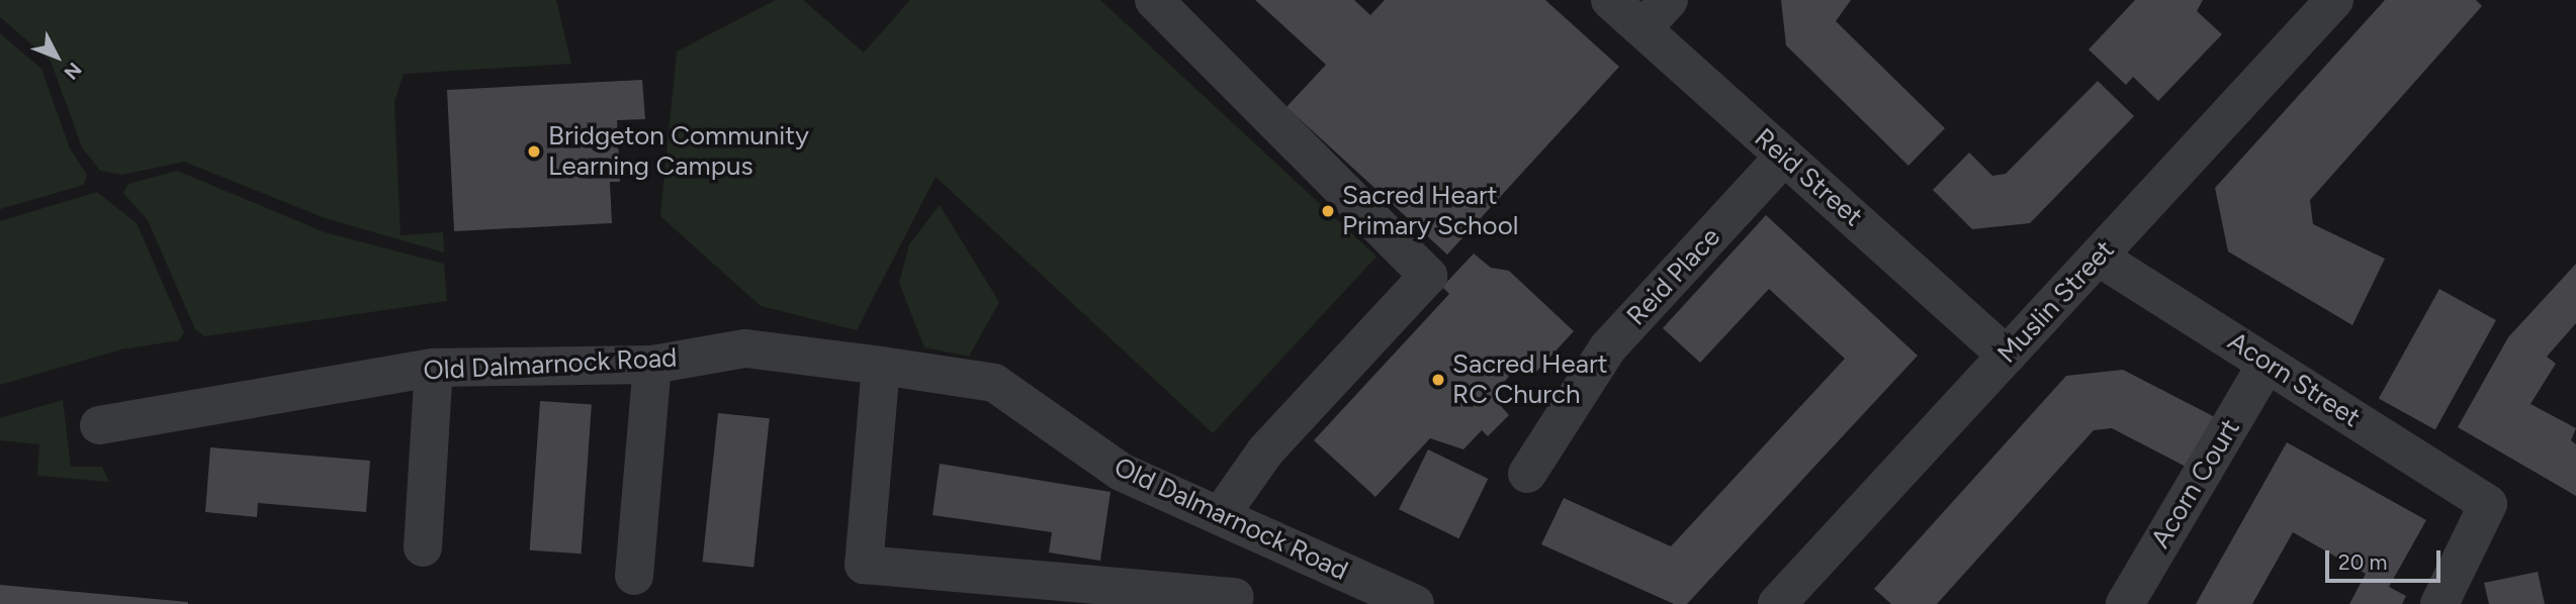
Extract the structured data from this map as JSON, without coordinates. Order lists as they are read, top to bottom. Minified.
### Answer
{"streets":{"street":["Reid Street","Reid Place","Muslin Street","Old Dalmarnock Road","Acorn Street","Acorn Court"]},"crossings":[["Reid Street","Reid Place"],["Reid Street","Muslin Street"],["Muslin Street","Acorn Street"],["Acorn Street","Acorn Court"]],"places":["Bridgeton Community Learning Campus","Sacred Heart Primary School","Sacred Heart RC Church"],"scale_bar":"20 m","north":"bottom right"}
